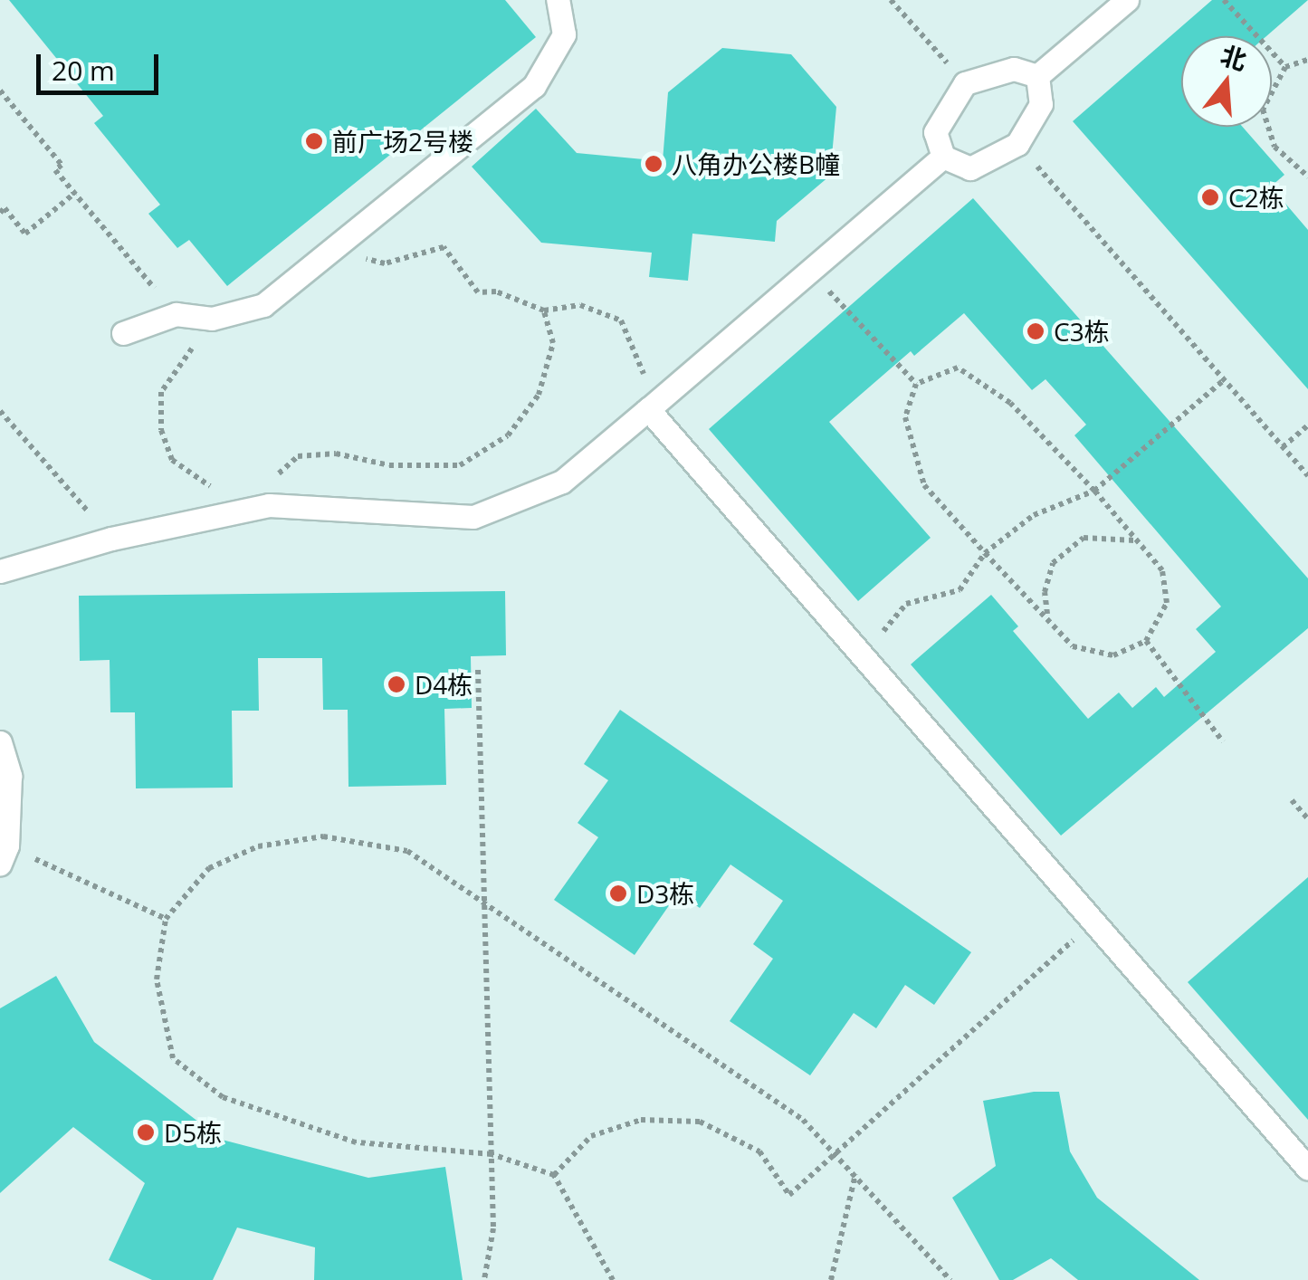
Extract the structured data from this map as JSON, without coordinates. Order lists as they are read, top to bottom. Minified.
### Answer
{"places":["前广场2号楼","八角办公楼B幢","C2栋","C3栋","D4栋","D3栋","D5栋"],"scale_bar":"20 m","north":"top"}
